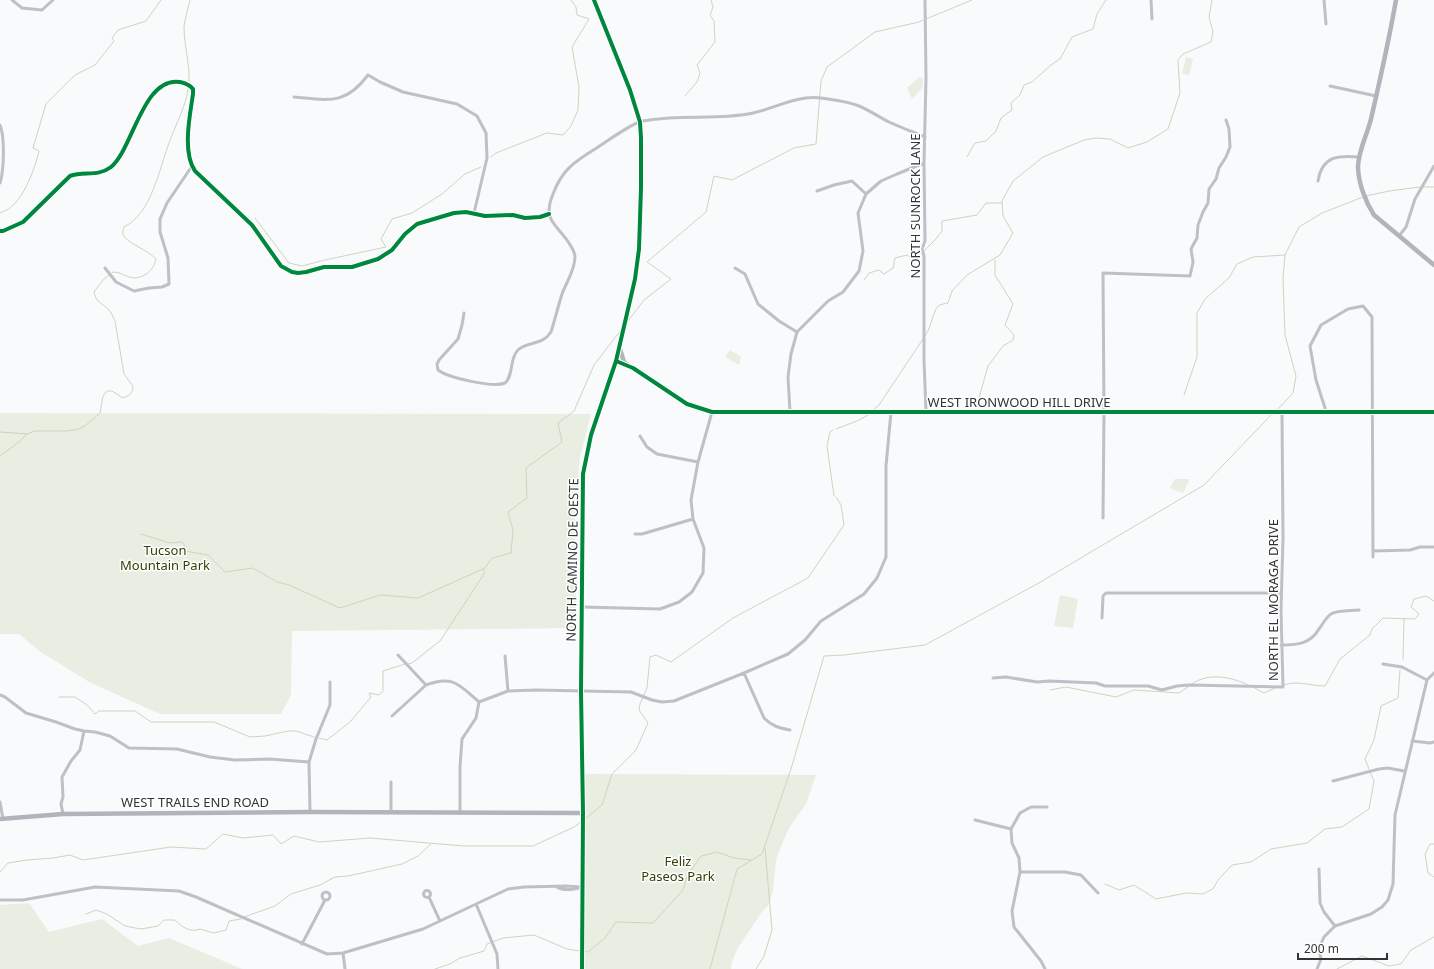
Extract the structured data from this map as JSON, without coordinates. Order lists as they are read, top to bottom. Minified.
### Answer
{"streets":{"street":["NORTH SUNROCK LANE","WEST IRONWOOD HILL DRIVE","NORTH CAMINO DE OESTE","NORTH EL MORAGA DRIVE","WEST TRAILS END ROAD"]},"crossings":[["NORTH SUNROCK LANE","WEST IRONWOOD HILL DRIVE"],["WEST IRONWOOD HILL DRIVE","NORTH CAMINO DE OESTE"],["WEST IRONWOOD HILL DRIVE","NORTH EL MORAGA DRIVE"],["NORTH CAMINO DE OESTE","WEST TRAILS END ROAD"]],"parks":["Tucson Mountain Park","Feliz Paseos Park"],"scale_bar":"200 m"}
